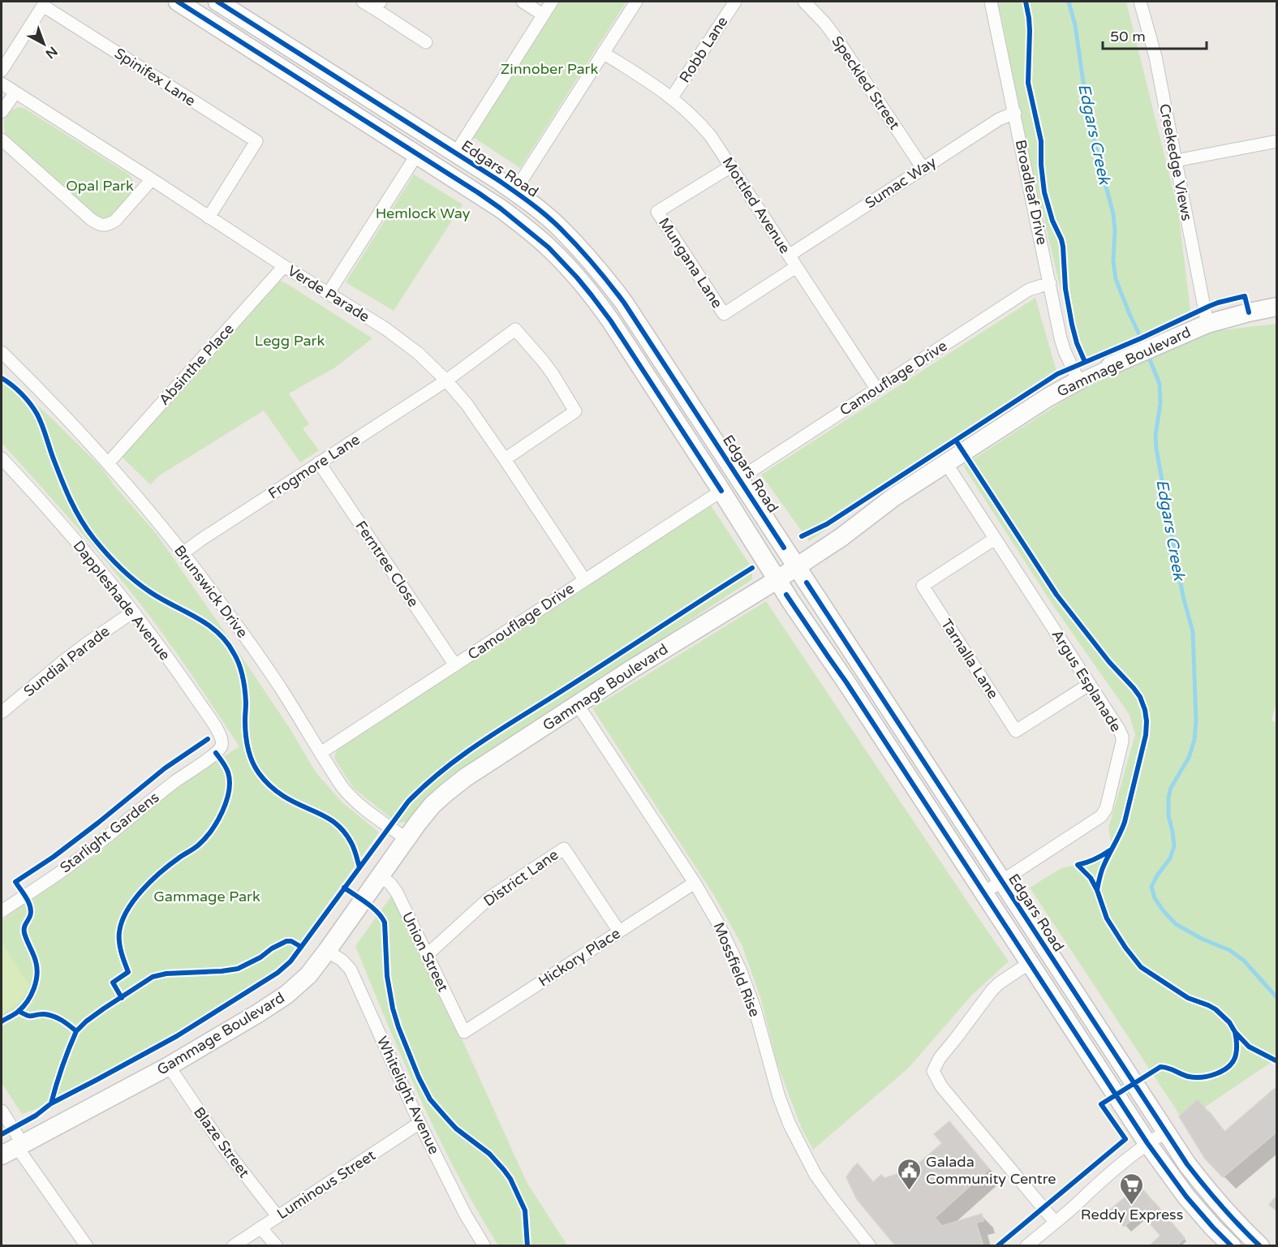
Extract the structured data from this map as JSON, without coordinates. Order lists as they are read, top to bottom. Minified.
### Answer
{"streets":{"main road":["Edgars Road","Gammage Boulevard"],"street":["Robb Lane","Spinifex Lane","Speckled Street","Creekedge Views","Sumac Way","Broadleaf Drive","Mottled Avenue","Mungana Lane","Verde Parade","Absinthe Place","Camouflage Drive","Frogmore Lane","Ferntree Close","Brunswick Drive","Dappleshade Avenue","Tarnalla Lane","Sundial Parade","Argus Esplanade","Starlight Gardens","District Lane","Union Street","Hickory Place","Mossfield Rise","Whitelight Avenue","Blaze Street","Luminous Street"]},"crossings":[["Robb Lane","Mottled Avenue"],["Spinifex Lane","Verde Parade"],["Speckled Street","Sumac Way"],["Creekedge Views","Gammage Boulevard"],["Edgars Road","Gammage Boulevard"],["Edgars Road","Camouflage Drive"],["Edgars Road","Argus Esplanade"],["Sumac Way","Broadleaf Drive"],["Sumac Way","Mottled Avenue"],["Broadleaf Drive","Gammage Boulevard"],["Broadleaf Drive","Camouflage Drive"],["Mottled Avenue","Mungana Lane"],["Mottled Avenue","Camouflage Drive"],["Verde Parade","Absinthe Place"],["Verde Parade","Camouflage Drive"],["Verde Parade","Frogmore Lane"],["Gammage Boulevard","Brunswick Drive"],["Gammage Boulevard","Argus Esplanade"],["Gammage Boulevard","Union Street"],["Gammage Boulevard","Mossfield Rise"],["Gammage Boulevard","Whitelight Avenue"],["Gammage Boulevard","Blaze Street"],["Absinthe Place","Brunswick Drive"],["Camouflage Drive","Ferntree Close"],["Camouflage Drive","Brunswick Drive"],["Frogmore Lane","Ferntree Close"],["Frogmore Lane","Brunswick Drive"],["Dappleshade Avenue","Sundial Parade"],["Dappleshade Avenue","Starlight Gardens"],["Tarnalla Lane","Argus Esplanade"],["District Lane","Union Street"],["District Lane","Hickory Place"],["Union Street","Hickory Place"],["Hickory Place","Mossfield Rise"],["Whitelight Avenue","Luminous Street"],["Blaze Street","Luminous Street"]],"water":["Edgars Creek"],"parks":["Zinnober Park","Opal Park","Hemlock Way","Legg Park","Gammage Park"],"places":{"public building":["Galada Community Centre"],"supermarket":["Reddy Express"]},"scale_bar":"50 m","north":"bottom right"}
